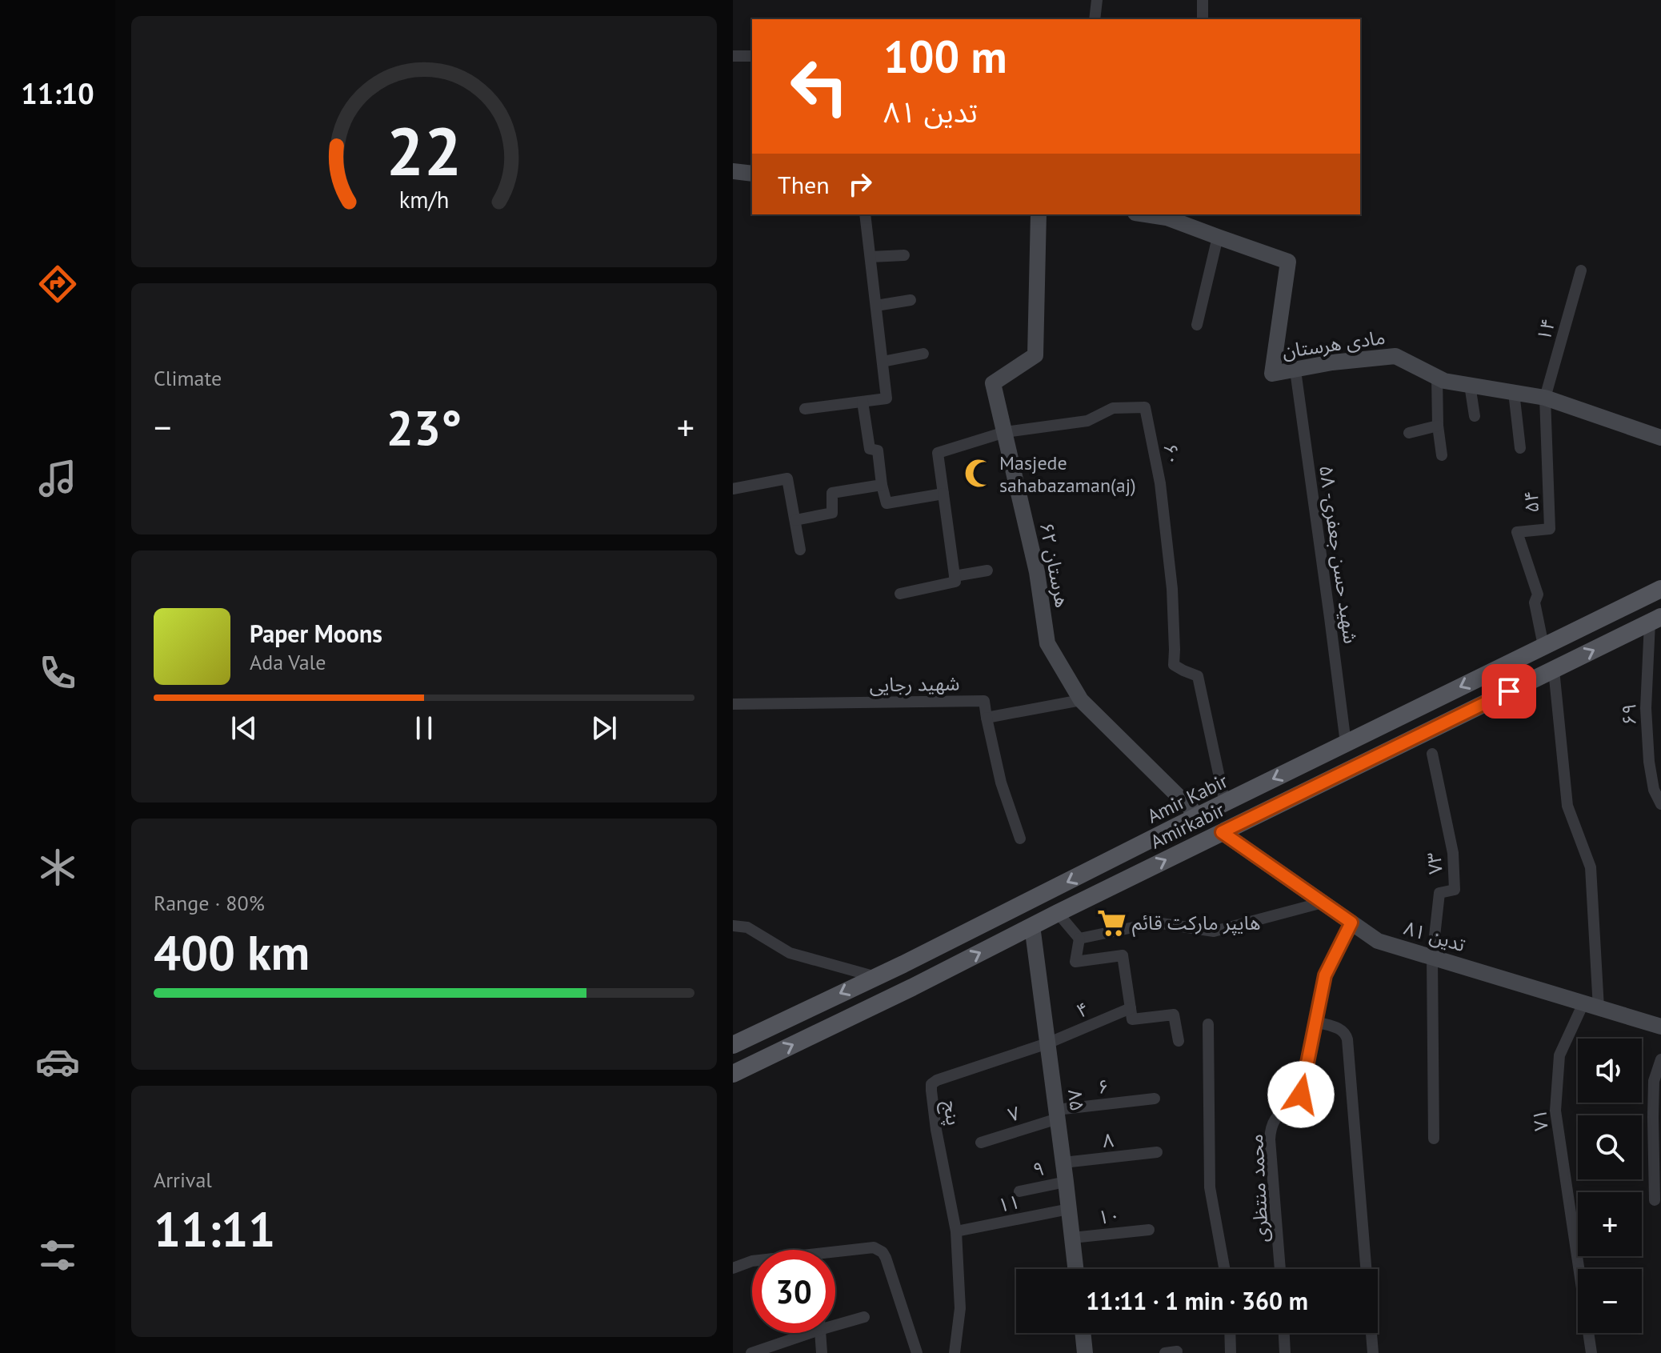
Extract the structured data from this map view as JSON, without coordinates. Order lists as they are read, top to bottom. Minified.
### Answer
{"streets":{"main road":["Amir Kabir","Amirkabir"],"street":["۱۴","مادی هرستان","۶۰","۵۴","شهید حسن جعفری- ۵۸","هرستان ۶۲","شهید رجایی","۶۹","۷۳","تدین ۸۱","۴","۶","۸۵","پنج","۷","۷۱","۸","۹","محمد منتظری","۱۱","۱۰"]},"crossings":[["۱۴","مادی هرستان"],["۱۴","۵۴"],["مادی هرستان","۵۴"],["مادی هرستان","شهید حسن جعفری- ۵۸"],["۶۰","هرستان ۶۲"],["۶۰","Amir Kabir"],["۵۴","Amir Kabir"],["شهید حسن جعفری- ۵۸","Amir Kabir"],["هرستان ۶۲","Amir Kabir"],["۶۹","Amirkabir"],["Amirkabir","تدین ۸۱"],["Amirkabir","۸۵"],["Amirkabir","۷۱"],["۷۳","تدین ۸۱"],["تدین ۸۱","۷۱"],["تدین ۸۱","محمد منتظری"],["۴","۸۵"],["۴","پنج"],["۶","۸۵"],["۶","۷"],["۸۵","پنج"],["۸۵","۷"],["۸۵","۸"],["۸۵","۹"],["۸۵","۱۱"],["۸۵","۱۰"],["پنج","۱۱"]],"one_way":["Amir Kabir","Amirkabir"],"places":{"mosque":["Masjede sahabazaman(aj)"],"supermarket":["هایپر مارکت قائم"]},"page":{"tabs":"11:10","turn":["100 m","تدین ۸۱"],"then":"Then","tile":["Climate",["Range · 80%","400 km"],["Arrival","11:11"]],"heat":["−","23°","+"],"song":["Paper Moons","Ada Vale"],"map_buttons":["+","−"],"limit":"30","trip":"11:11 · 1 min · 360 m","gauge":["22","km/h"]}}
